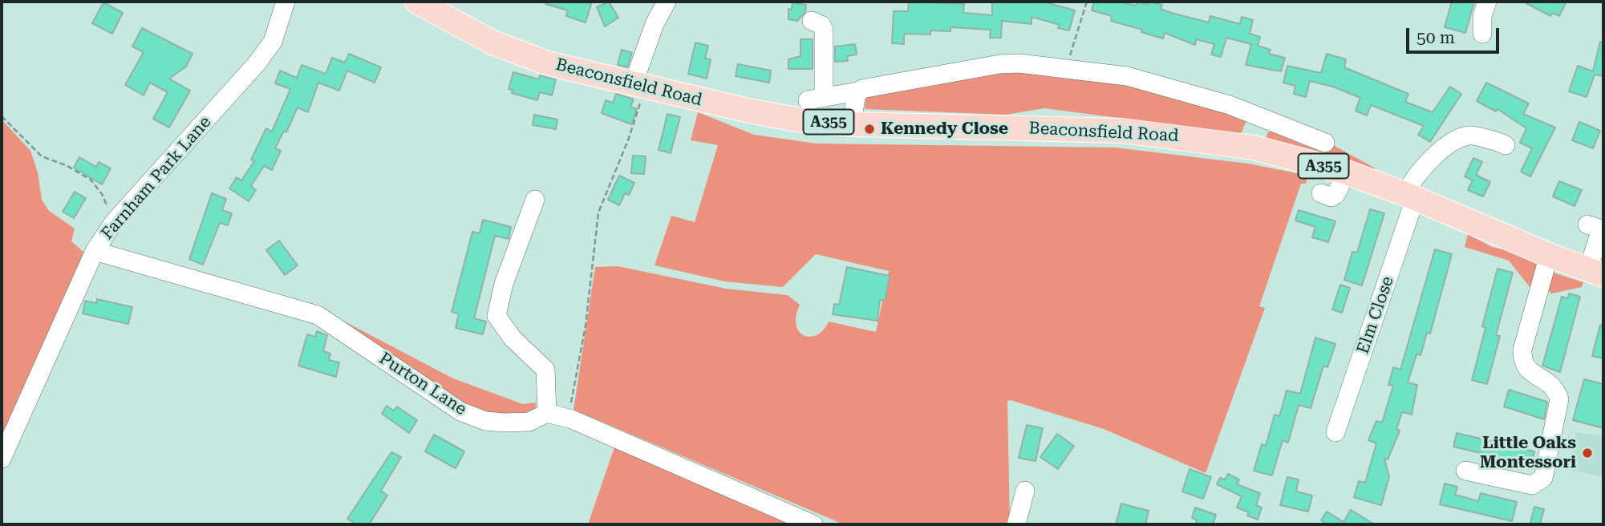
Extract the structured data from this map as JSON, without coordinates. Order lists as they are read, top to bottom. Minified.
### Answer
{"streets":{"main road":["Beaconsfield Road","A355"],"street":["Farnham Park Lane","Elm Close","Purton Lane"]},"crossings":[["Beaconsfield Road","Elm Close"],["Farnham Park Lane","Purton Lane"]],"places":["Kennedy Close","Little Oaks Montessori"],"scale_bar":"50 m"}
